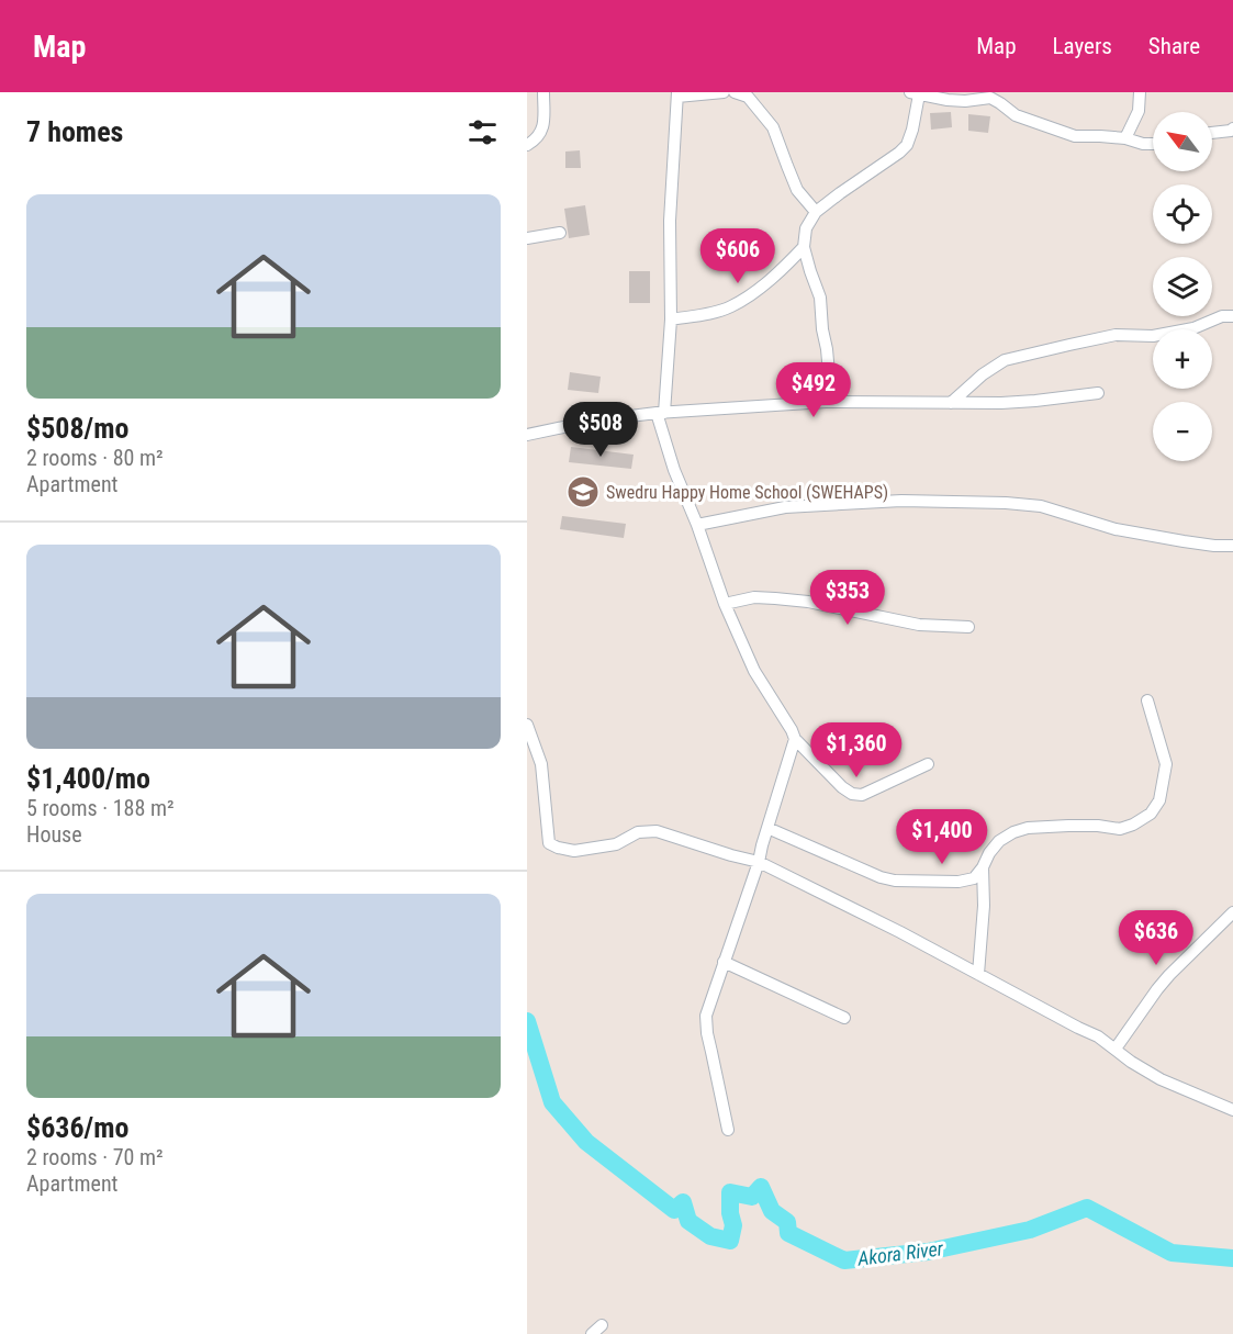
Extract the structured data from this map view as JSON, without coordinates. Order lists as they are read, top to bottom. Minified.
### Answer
{"water":["Akora River"],"places":{"school or university":["Swedru Happy Home School (SWEHAPS)"]},"north":"top left","page":{"header":"Map","nav":["Map","Layers","Share"],"heading":"7 homes","map_buttons":["+","−"],"list":[{"name":"$508/mo","note":"2 rooms · 80 m² · Apartment"},{"name":"$1,400/mo","note":"5 rooms · 188 m² · House"},{"name":"$636/mo","note":"2 rooms · 70 m² · Apartment"}],"price":["$606","$492","$508","$353","$1,360","$1,400","$636"]}}
